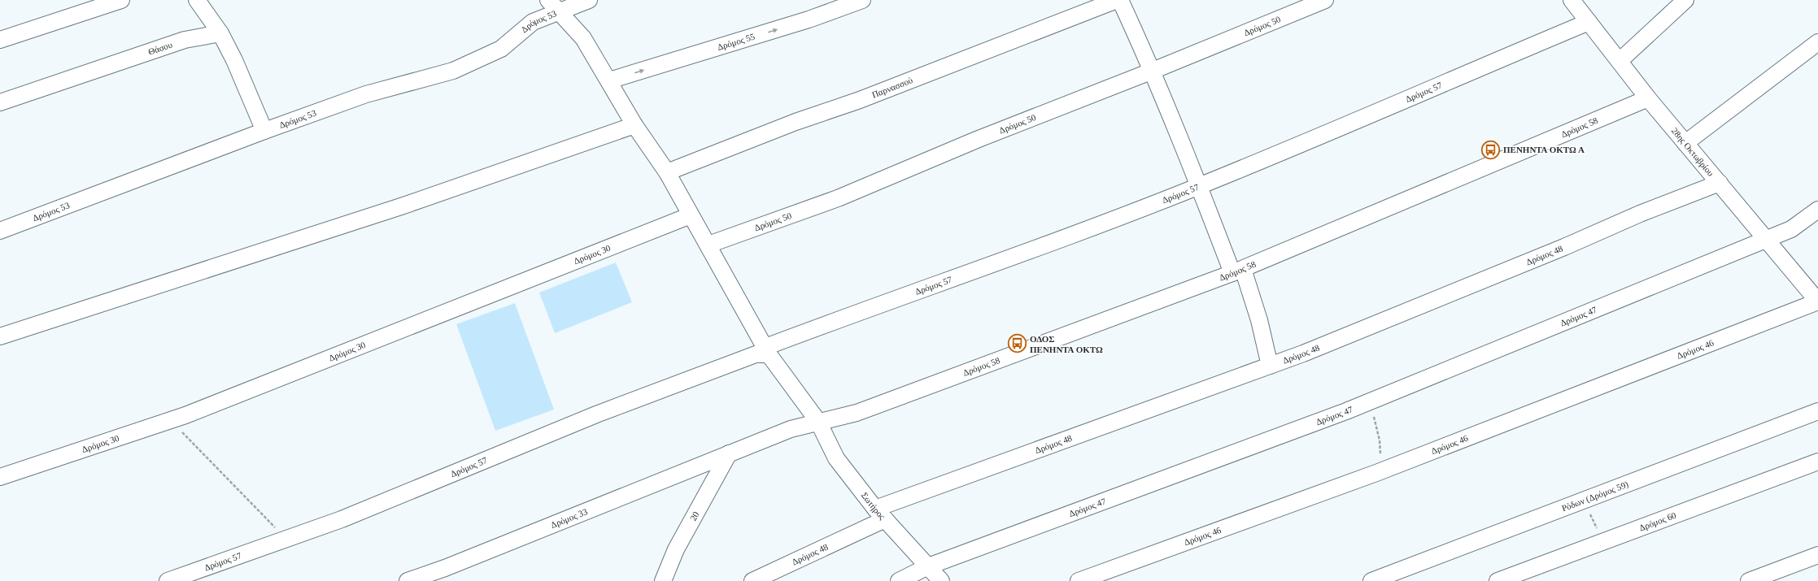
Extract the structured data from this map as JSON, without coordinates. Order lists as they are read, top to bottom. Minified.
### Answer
{"streets":{"street":["Δρόμος 53","Δρόμος 50","Δρόμος 55","Θάσου","Παρνασσού","Δρόμος 57","Δρόμος 58","28ης Οκτωβρίου","Δρόμος 30","Δρόμος 48","Δρόμος 47","Δρόμος 46","Ρόδων (Δρόμος 59)","Σωτήρος","20","Δρόμος 33","Δρόμος 60"]},"crossings":[["Δρόμος 53","Σωτήρος"],["Δρόμος 50","Σωτήρος"],["Δρόμος 55","Σωτήρος"],["Παρνασσού","Σωτήρος"],["Δρόμος 57","28ης Οκτωβρίου"],["Δρόμος 57","Σωτήρος"],["Δρόμος 58","28ης Οκτωβρίου"],["Δρόμος 58","Σωτήρος"],["Δρόμος 58","20"],["Δρόμος 58","Δρόμος 33"],["28ης Οκτωβρίου","Δρόμος 48"],["28ης Οκτωβρίου","Δρόμος 47"],["28ης Οκτωβρίου","Δρόμος 46"],["Δρόμος 30","Σωτήρος"],["Δρόμος 48","Σωτήρος"],["Δρόμος 47","Σωτήρος"],["20","Δρόμος 33"]],"one_way":["Δρόμος 55"],"places":{"bus stop":["ΠΕΝΗΝΤΑ ΟΚΤΩ Α","ΟΔΟΣ ΠΕΝΗΝΤΑ ΟΚΤΩ"]}}
